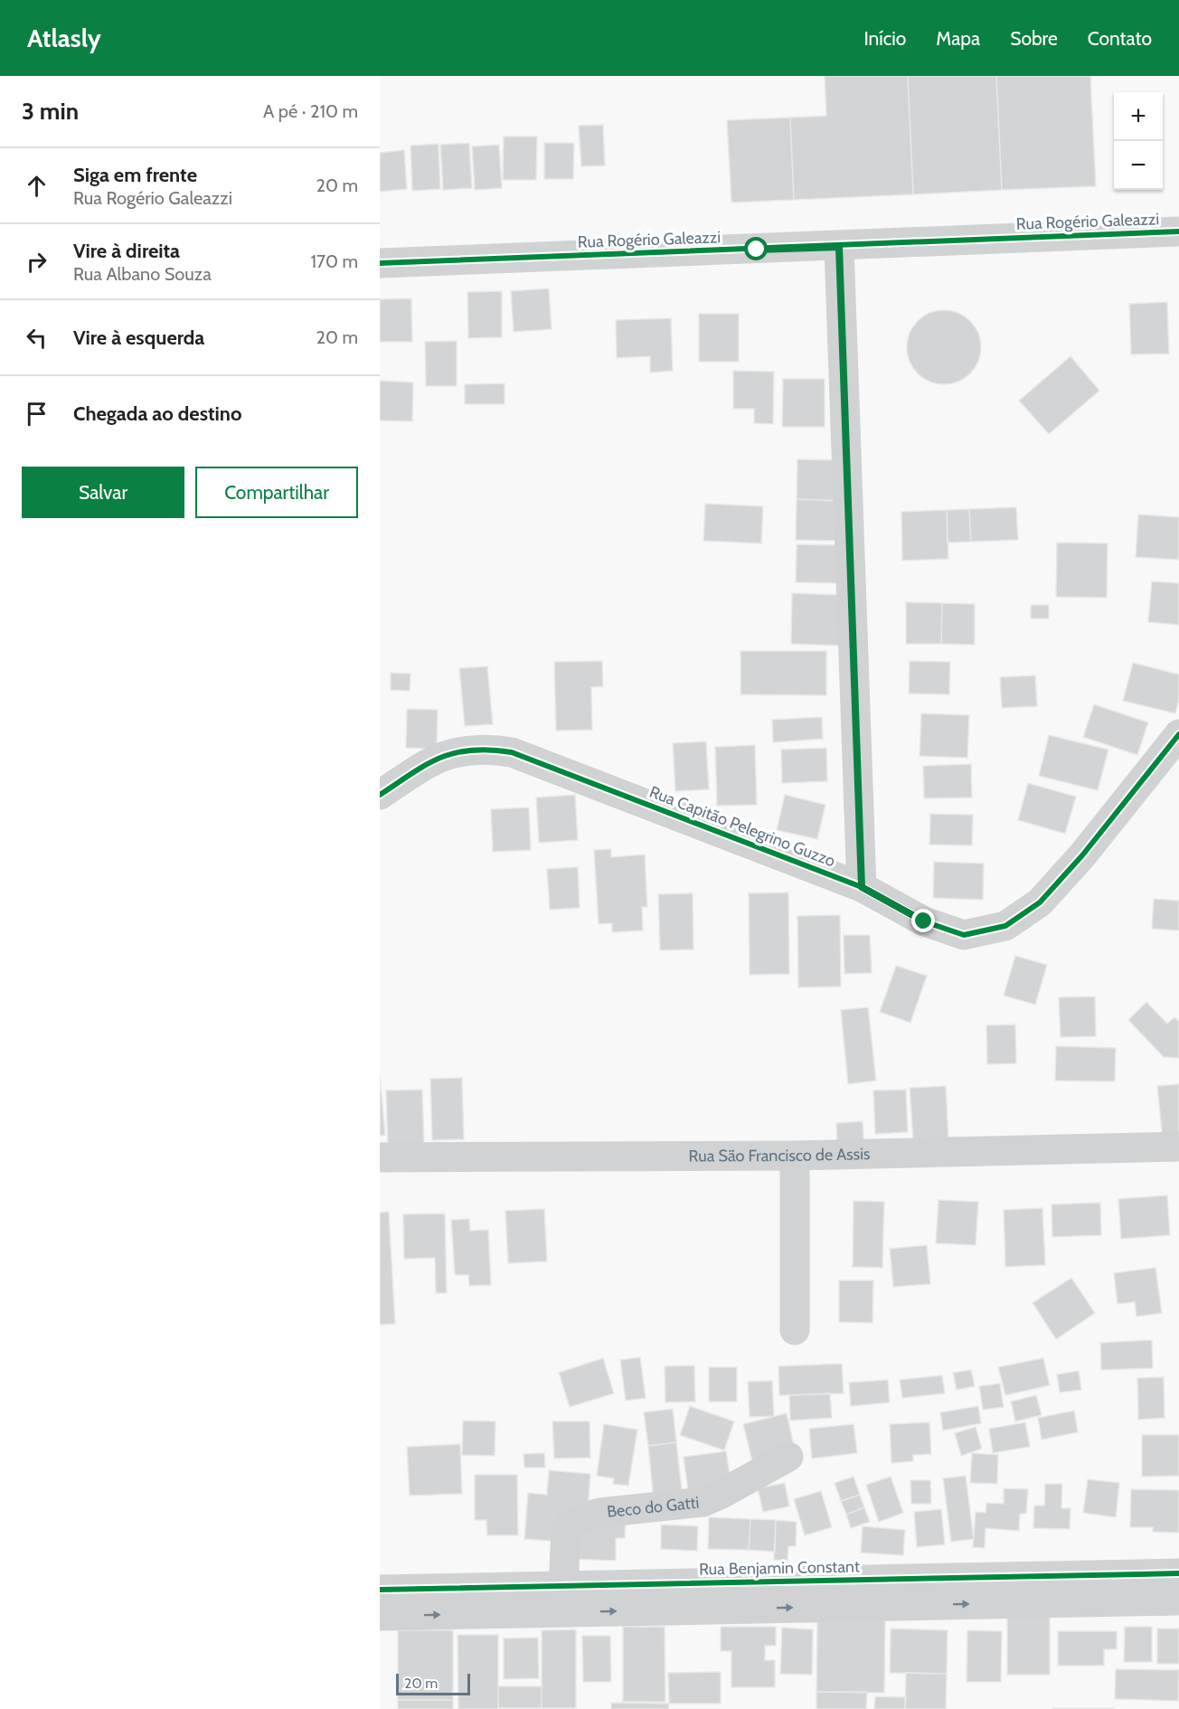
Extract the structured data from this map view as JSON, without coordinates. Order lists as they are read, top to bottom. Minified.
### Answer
{"streets":{"street":["Rua Rogério Galeazzi","Rua Capitão Pelegrino Guzzo","Rua São Francisco de Assis","Beco do Gatti","Rua Benjamin Constant"]},"crossings":[["Beco do Gatti","Rua Benjamin Constant"]],"scale_bar":"20 m","page":{"header":"Atlasly","nav":["Início","Mapa","Sobre","Contato"],"heading":["3 min","A pé · 210 m"],"map_buttons":["+","−"],"list":[["Siga em frente","Rua Rogério Galeazzi","20 m"],["Vire à direita","Rua Albano Souza","170 m"],["Vire à esquerda","20 m"],"Chegada ao destino"],"buttons":["Salvar","Compartilhar"],"scale":"20 m"}}
